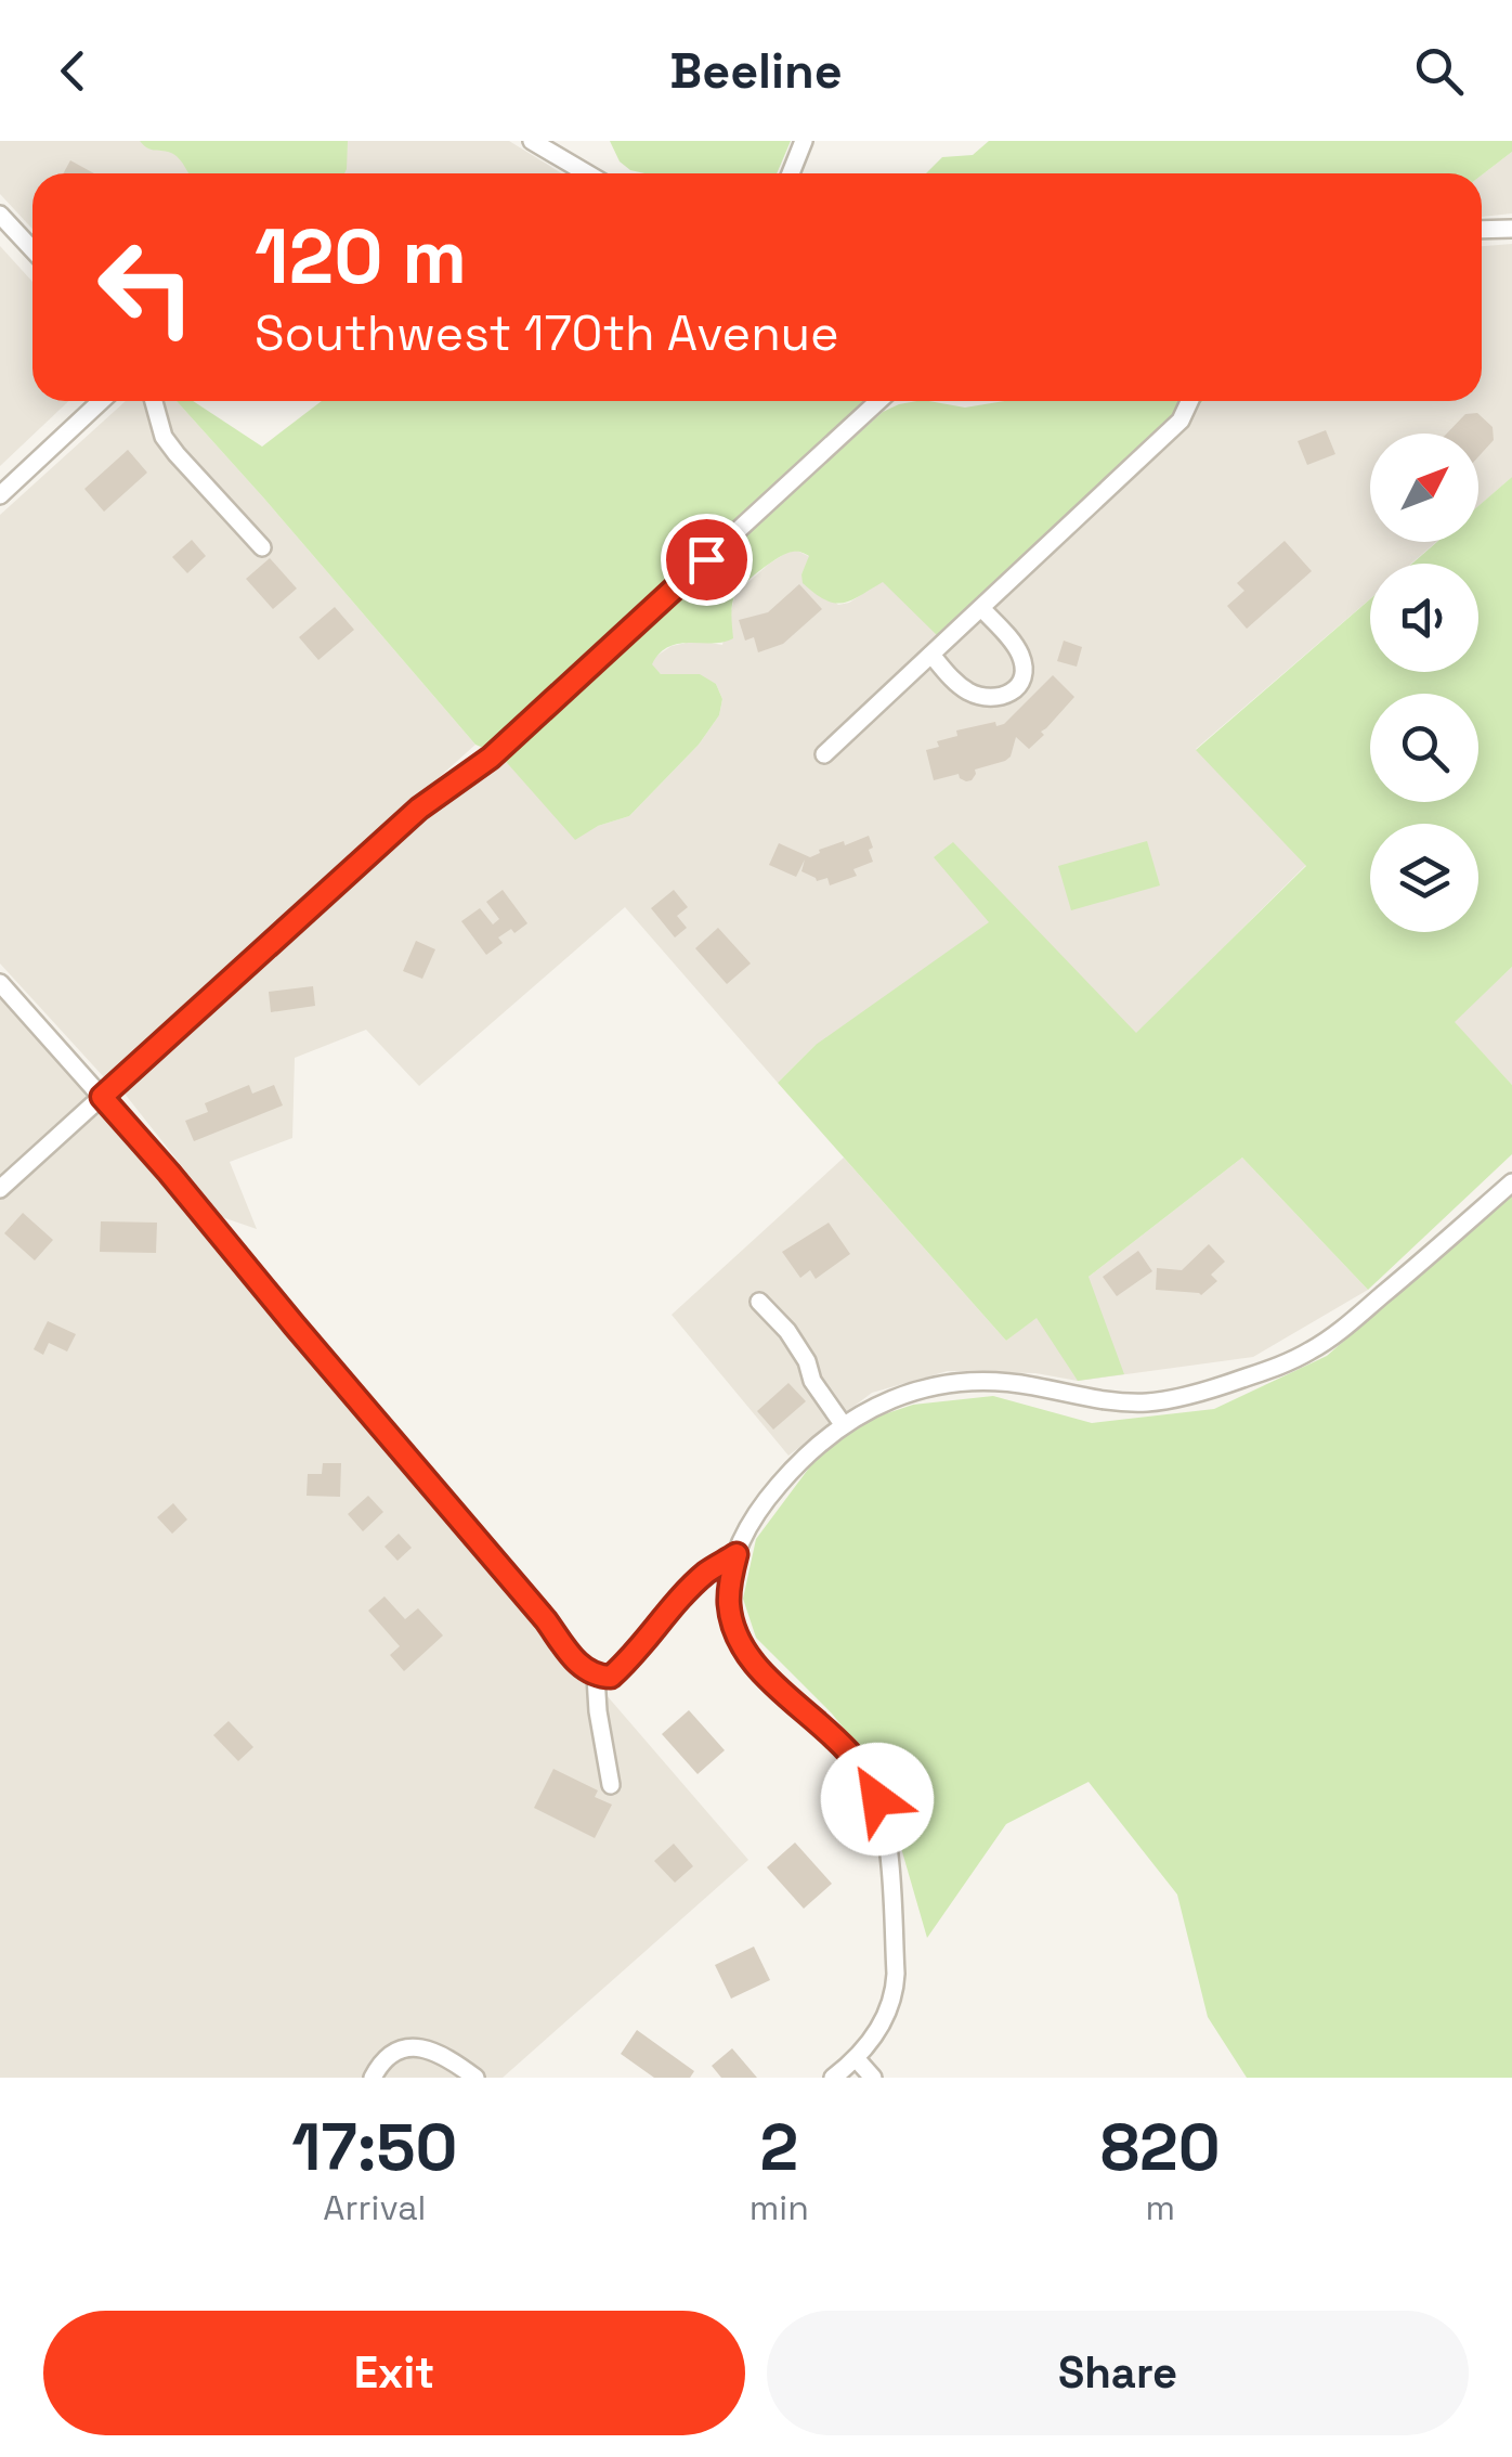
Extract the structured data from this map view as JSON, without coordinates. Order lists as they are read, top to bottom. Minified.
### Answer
{"north":"top right","page":{"header":"Beeline","turn":["120 m","Southwest 170th Avenue"],"eta":["17:50","Arrival","2","min","820","m"],"buttons":["Exit","Share"]}}
